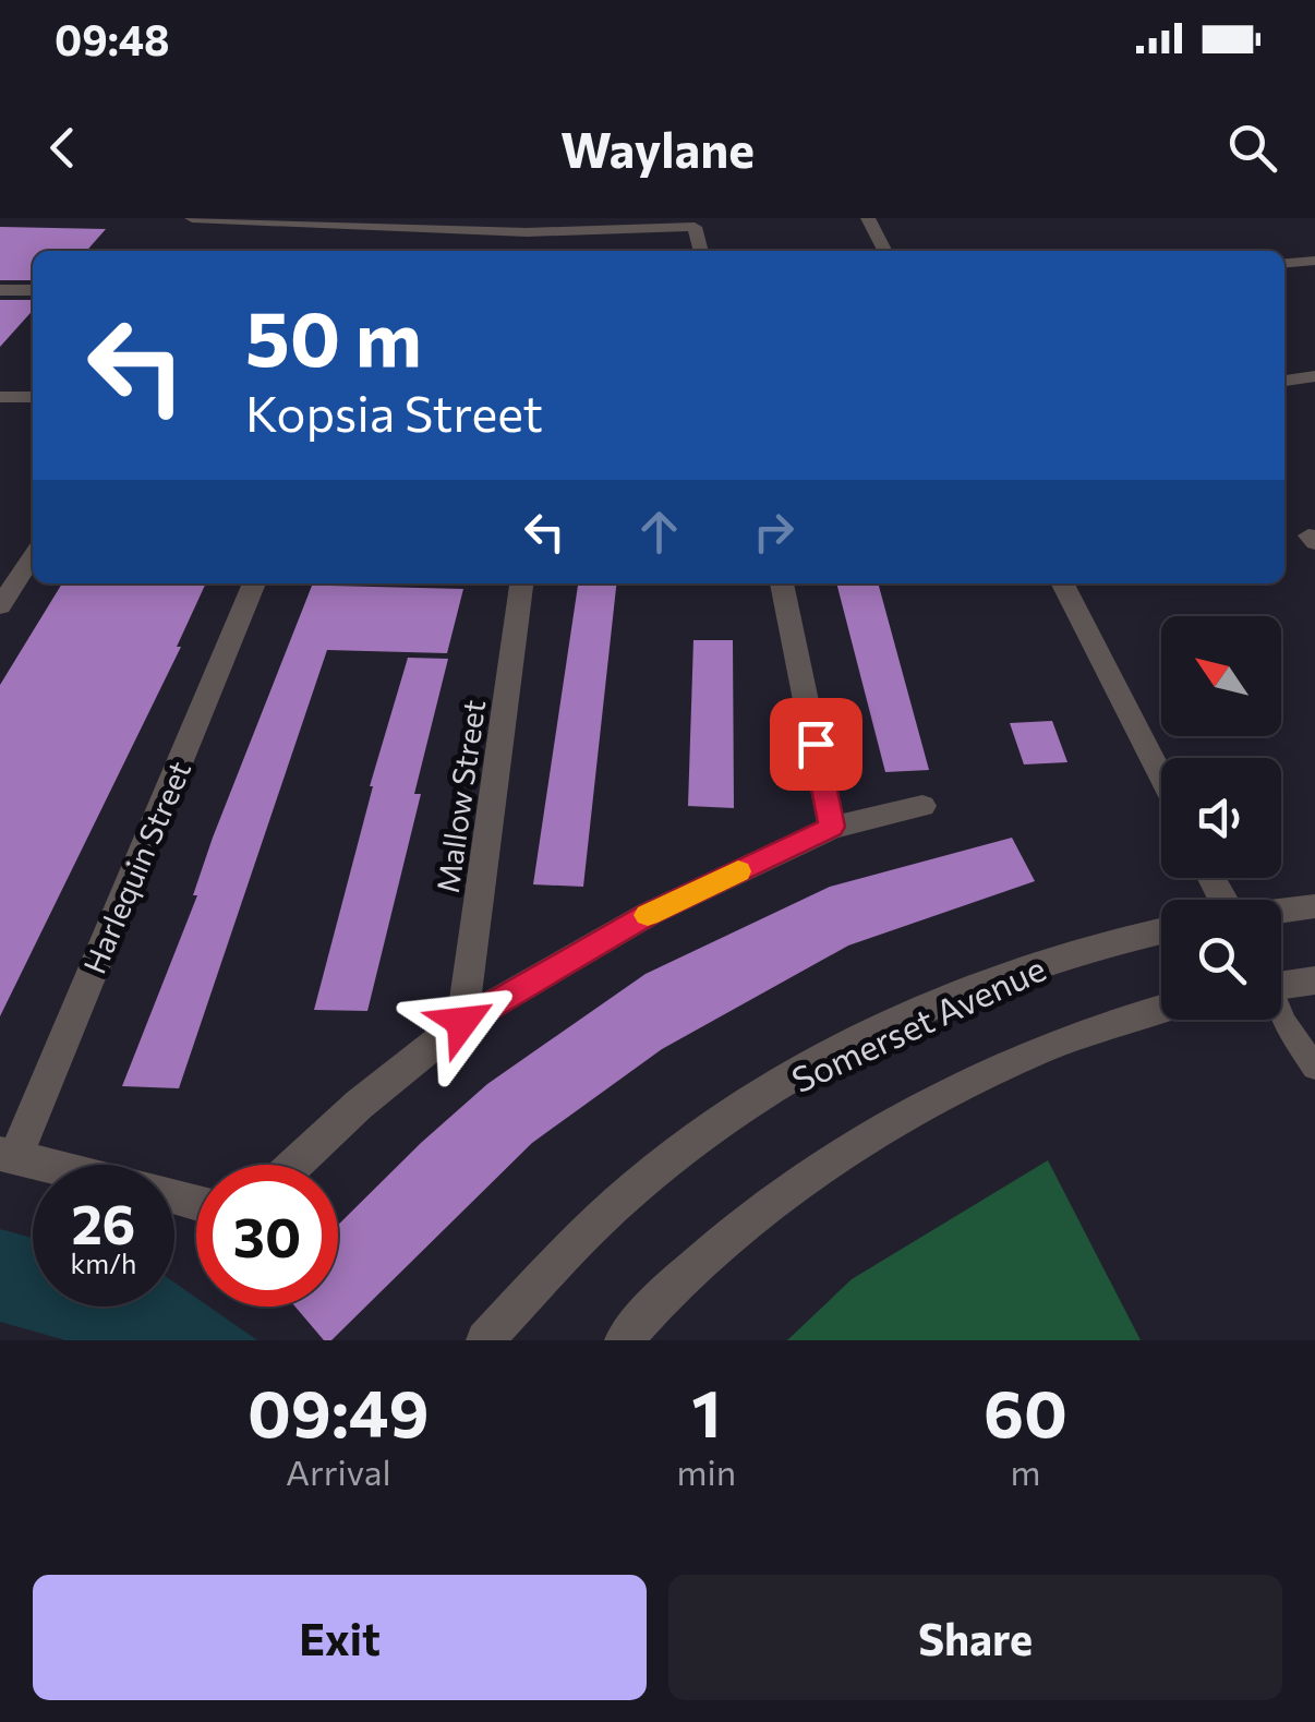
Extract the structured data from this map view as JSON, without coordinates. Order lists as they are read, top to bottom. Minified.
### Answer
{"streets":{"street":["Mallow Street","Harlequin Street","Somerset Avenue"]},"north":"top left","page":{"status":"09:48","header":"Waylane","turn":["50 m","Kopsia Street"],"speed":"26 km/h","limit":"30","eta":["09:49","Arrival","1","min","60","m"],"buttons":["Exit","Share"]}}
